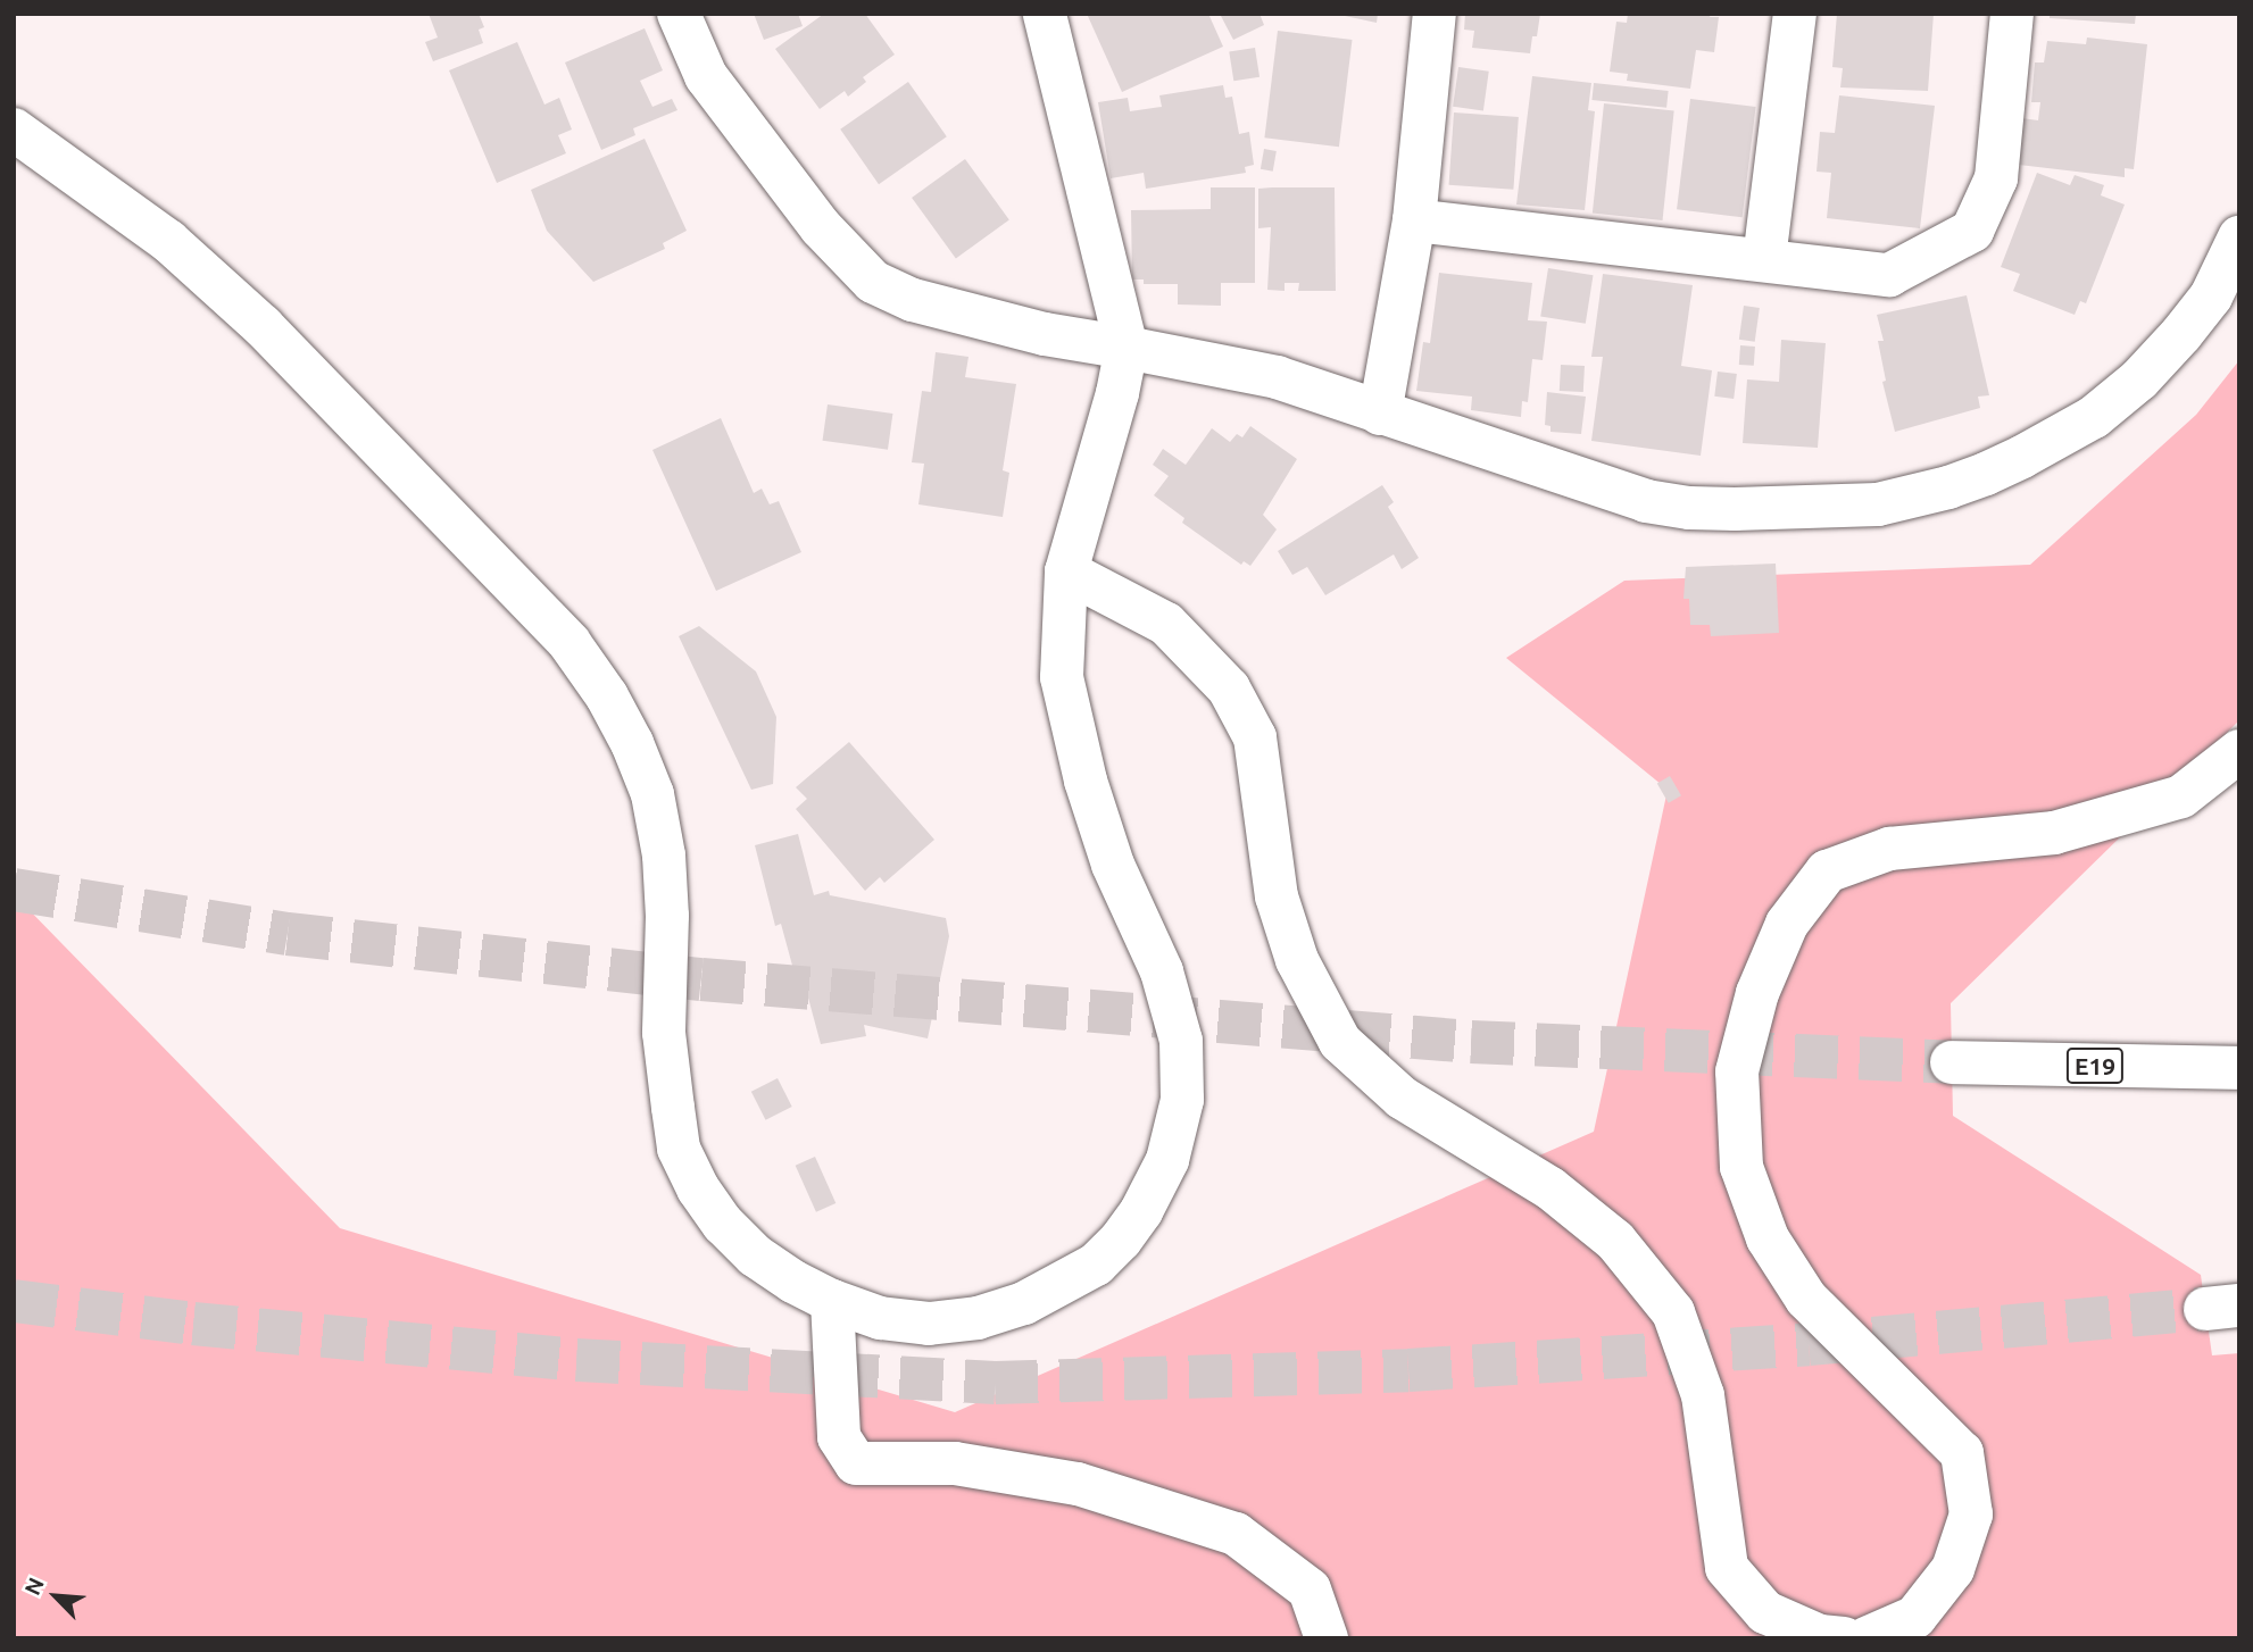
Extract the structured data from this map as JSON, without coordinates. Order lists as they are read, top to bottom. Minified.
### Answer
{"streets":{"main road":["E19"]},"north":"top left"}
